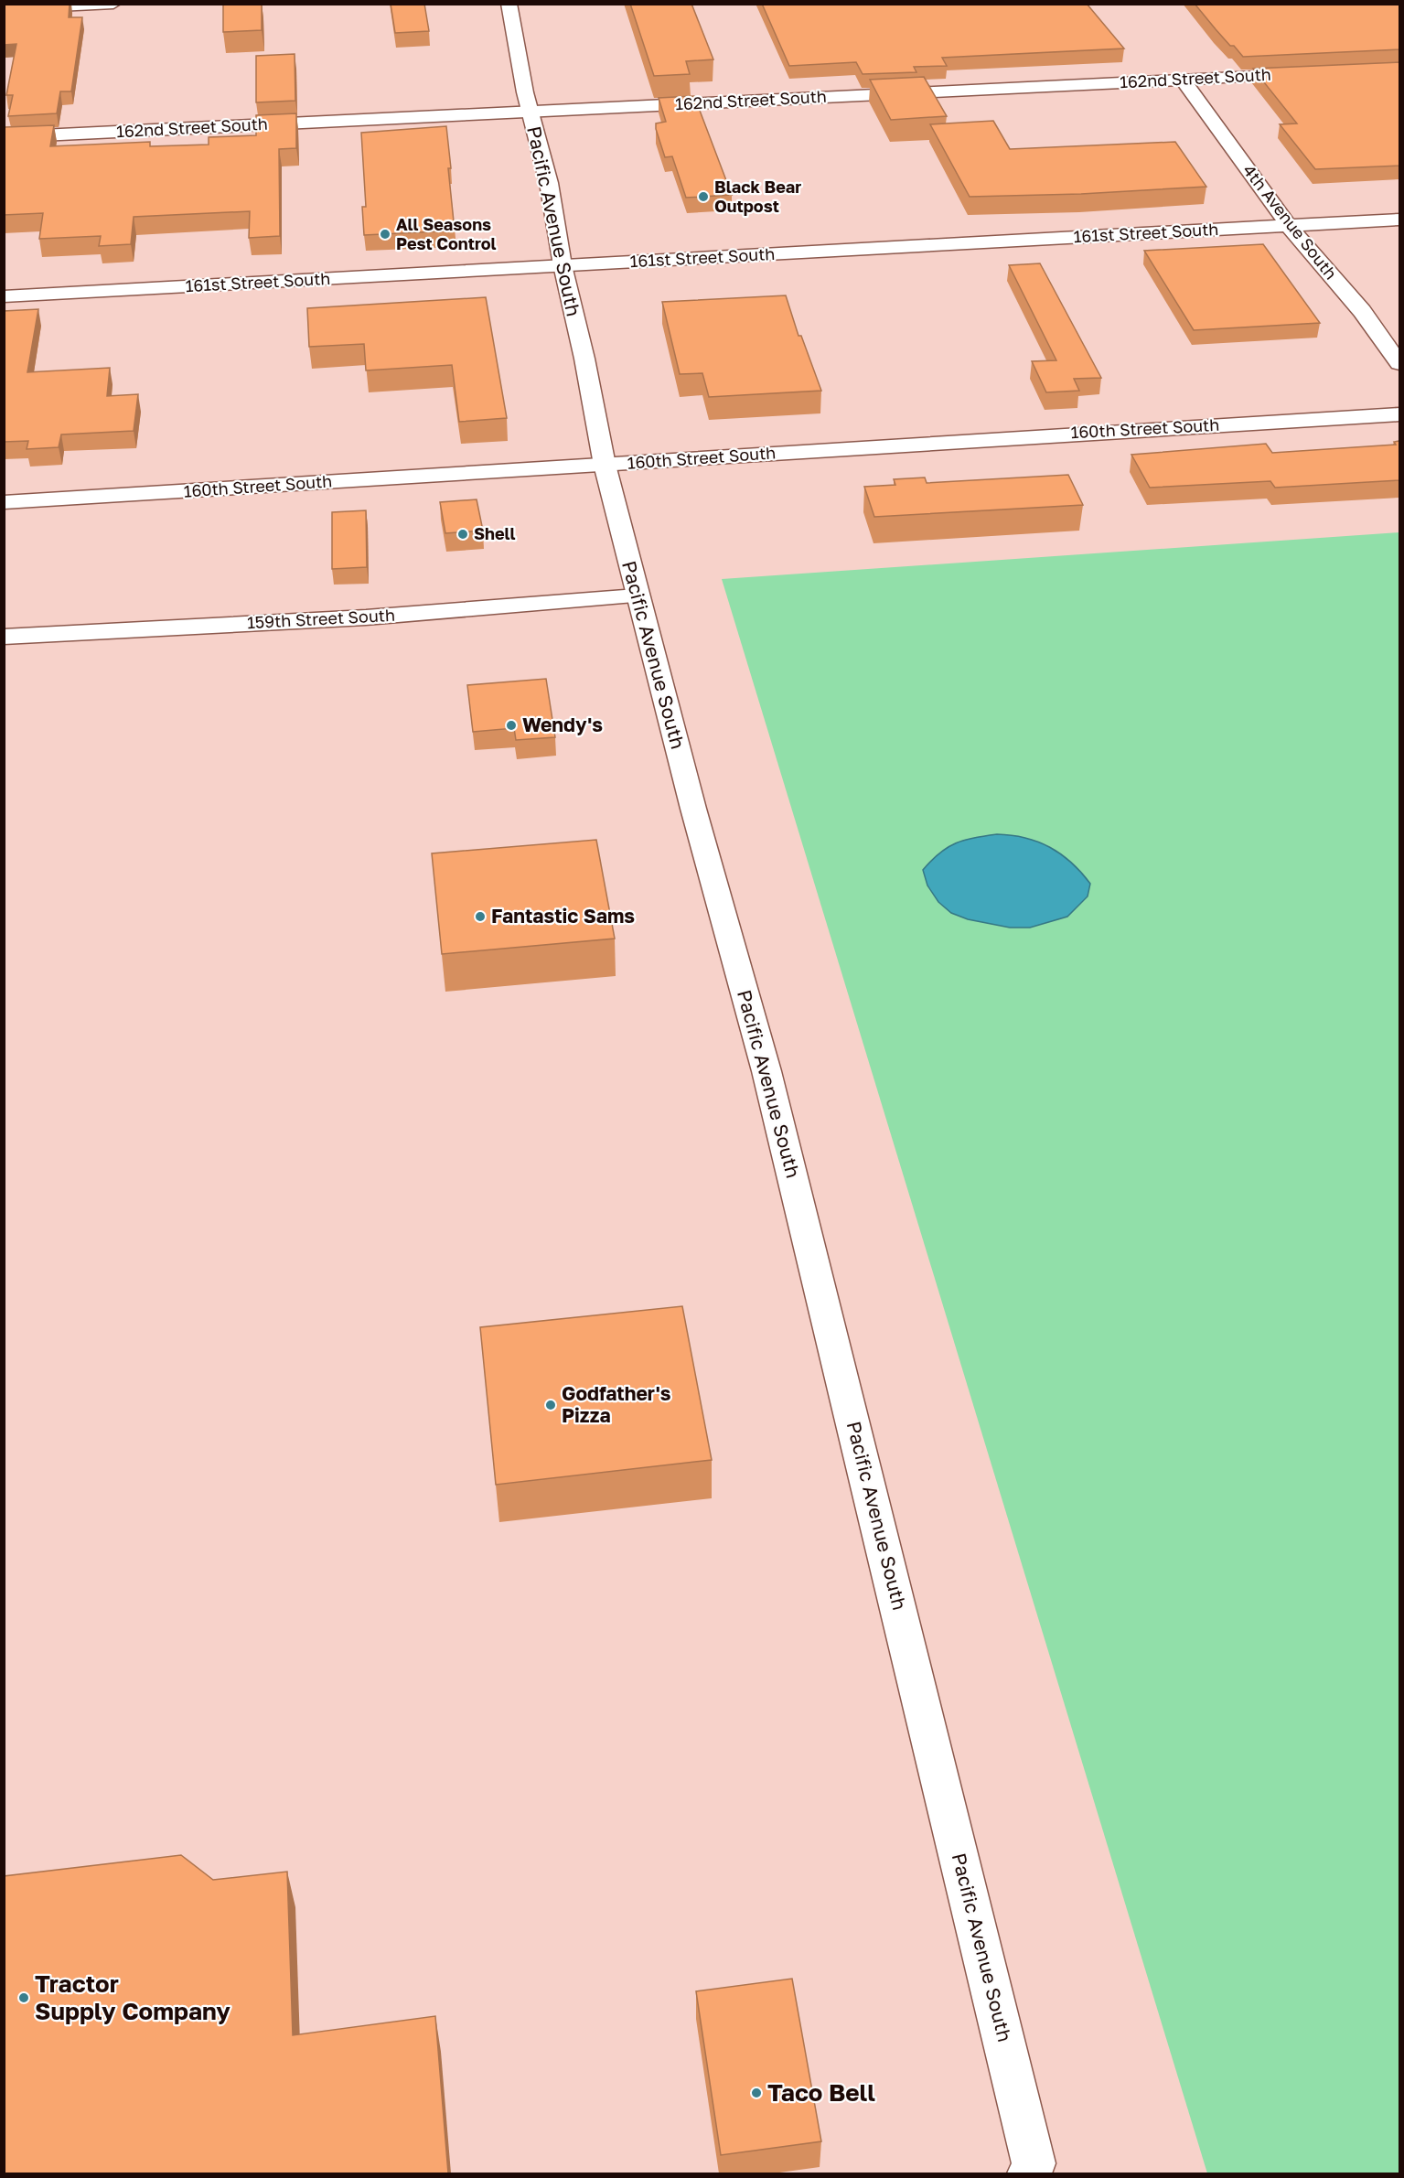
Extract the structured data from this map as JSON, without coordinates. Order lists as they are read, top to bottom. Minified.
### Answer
{"streets":{"street":["162nd Street South","Pacific Avenue South","4th Avenue South","161st Street South","160th Street South","159th Street South"]},"crossings":[["162nd Street South","Pacific Avenue South"],["162nd Street South","4th Avenue South"],["Pacific Avenue South","161st Street South"],["Pacific Avenue South","160th Street South"],["Pacific Avenue South","159th Street South"],["4th Avenue South","161st Street South"]],"places":["Black Bear Outpost","All Seasons Pest Control","Shell","Wendy's","Fantastic Sams","Godfather's Pizza","Tractor Supply Company","Taco Bell"]}
